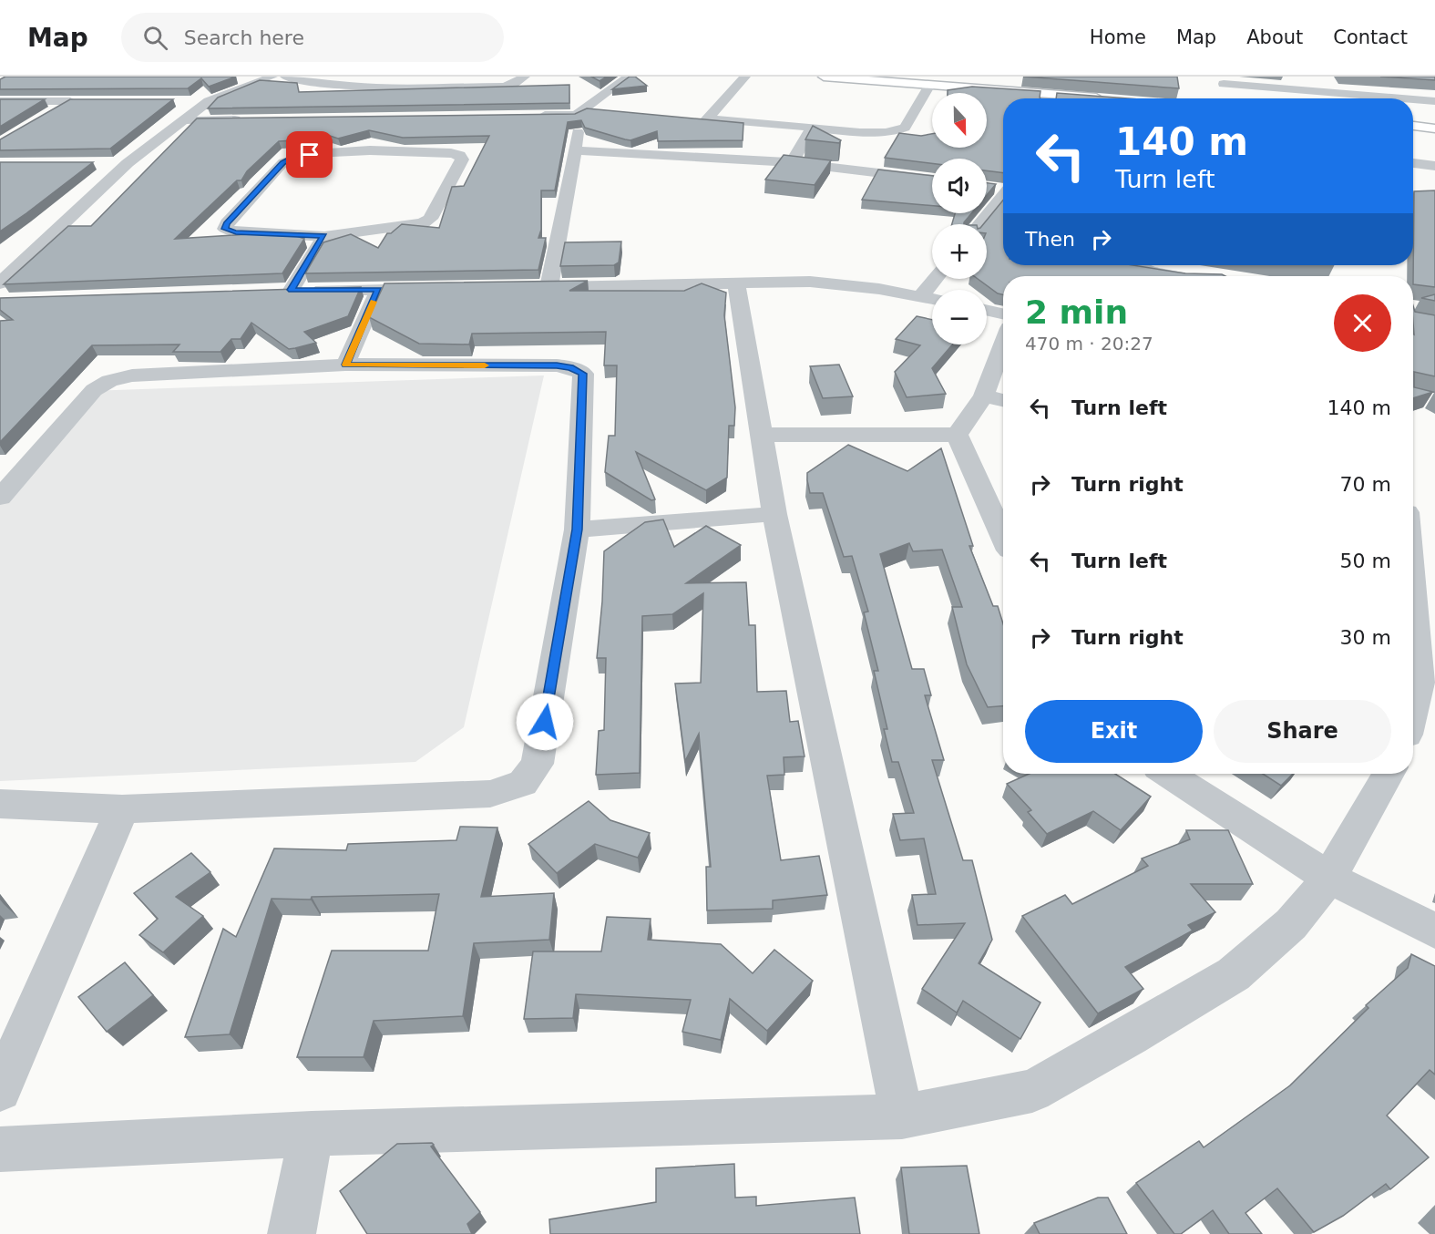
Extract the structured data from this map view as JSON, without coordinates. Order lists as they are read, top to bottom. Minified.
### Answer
{"north":"bottom","page":{"header":"Map","search":"Search here","nav":["Home","Map","About","Contact"],"map_buttons":["+","−"],"turn":["140 m","Turn left"],"then":"Then","heading":["2 min","470 m · 20:27"],"list":[{"name":"Turn left","value":"140 m"},{"name":"Turn right","value":"70 m"},{"name":"Turn left","value":"50 m"},{"name":"Turn right","value":"30 m"}],"buttons":["Exit","Share"]}}
